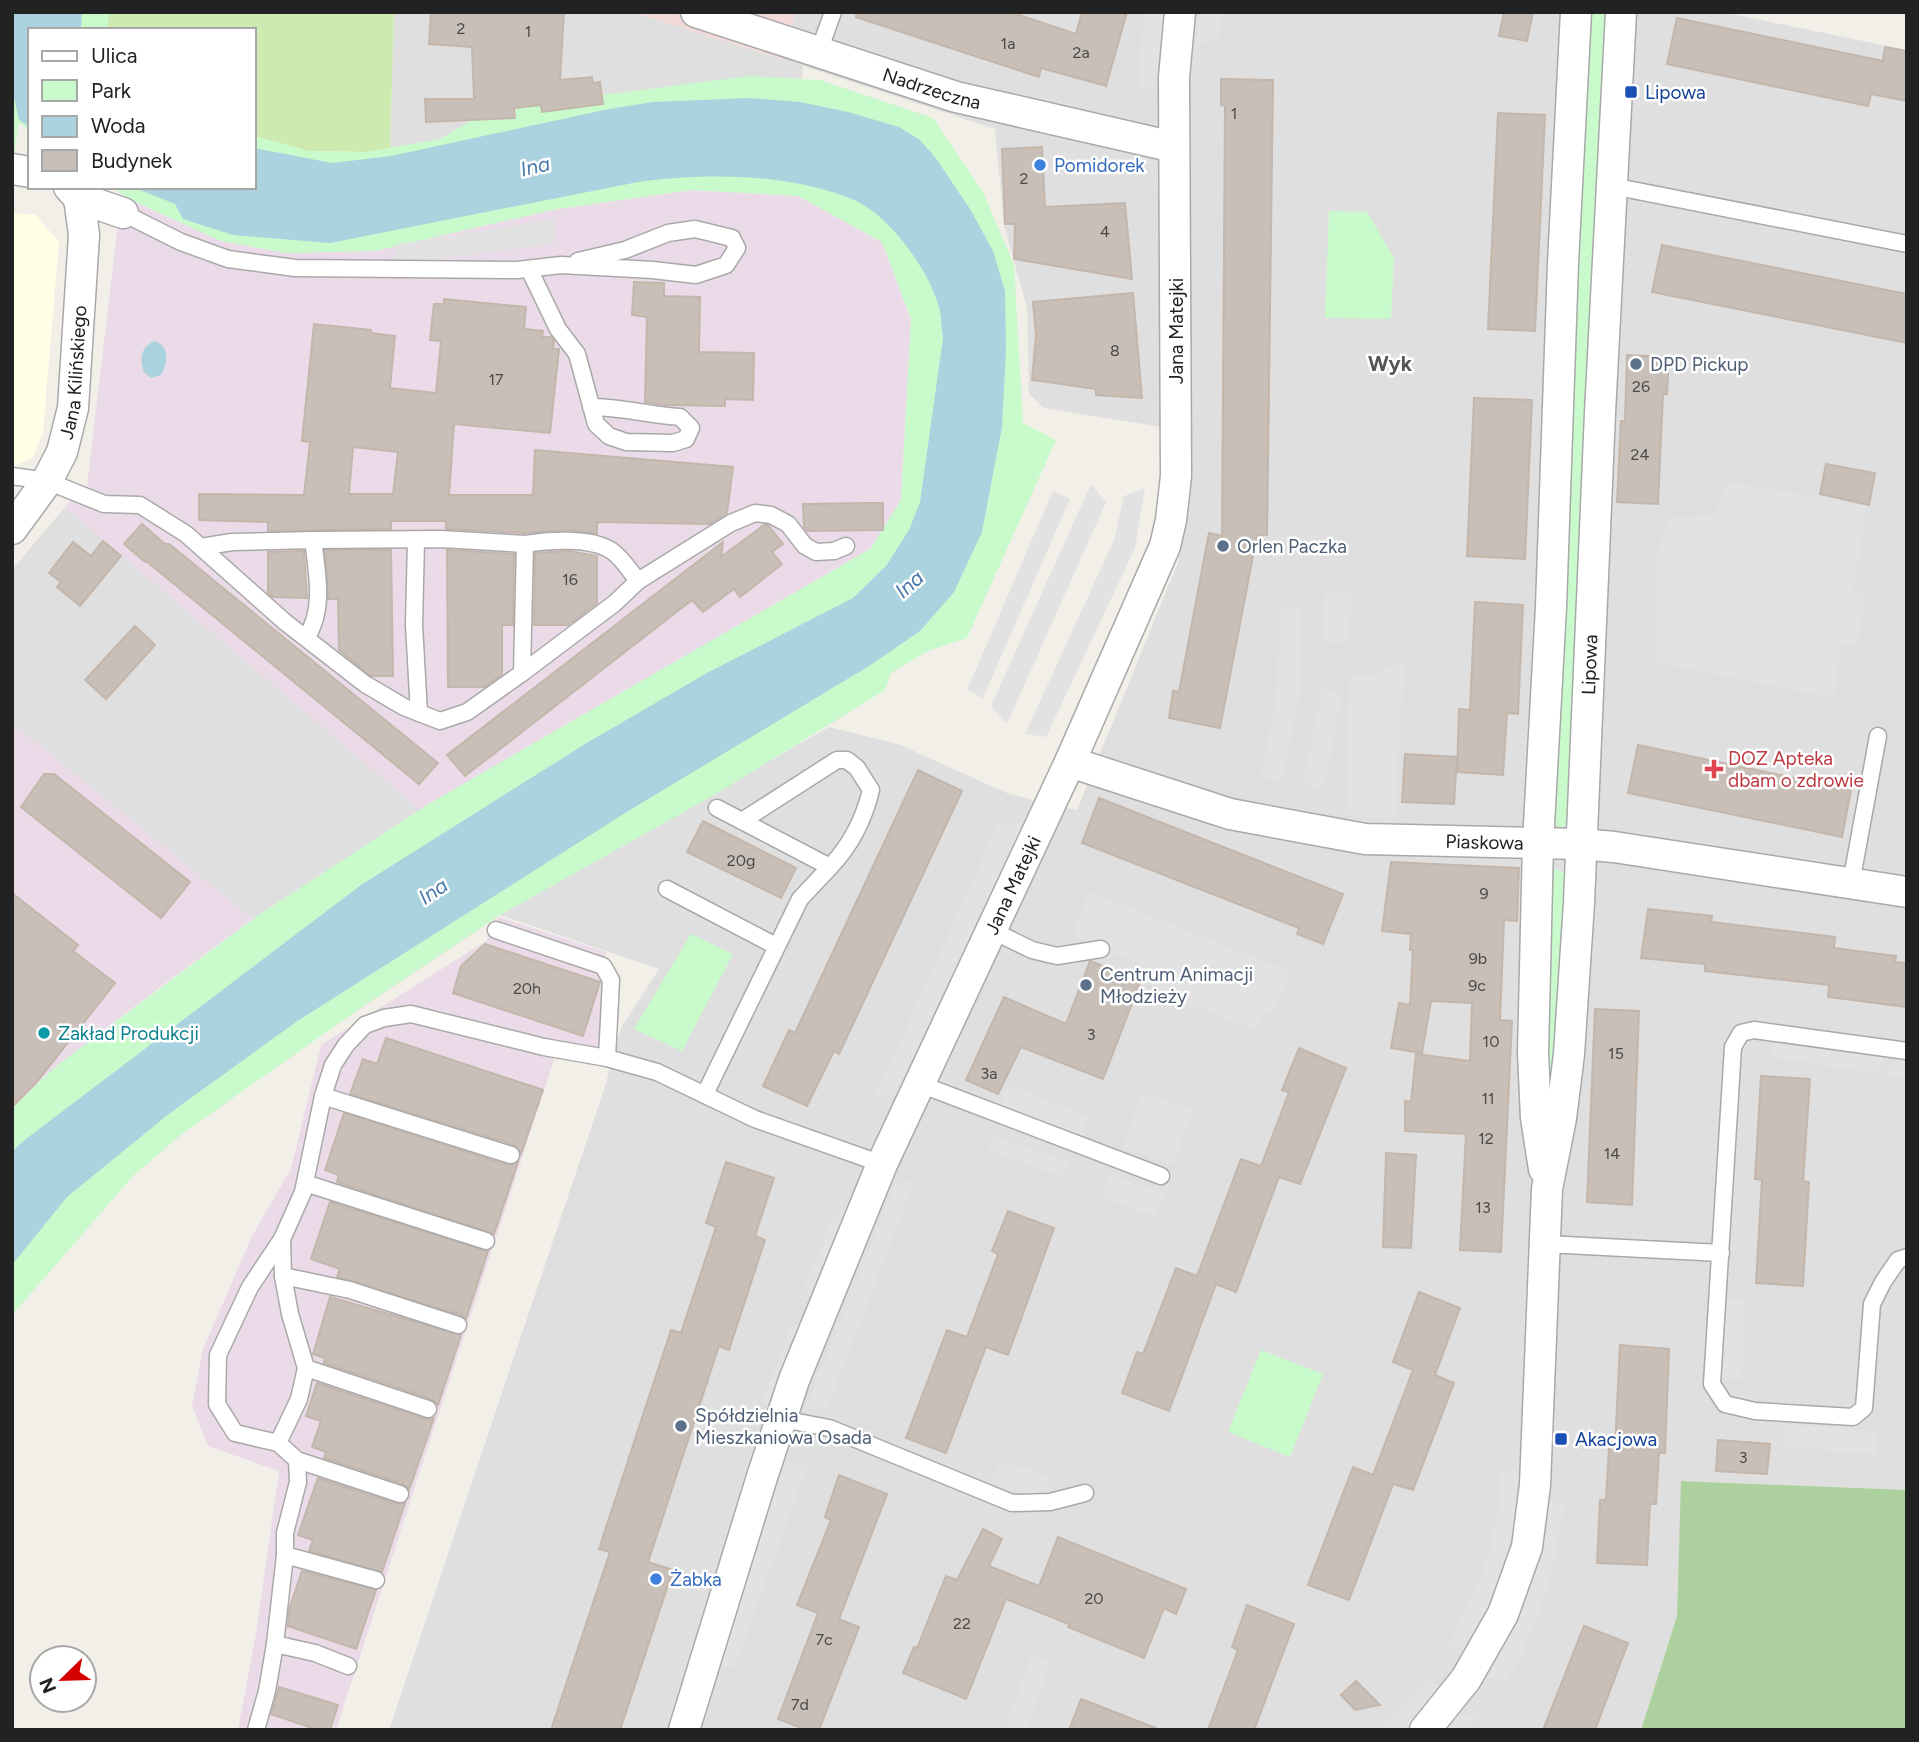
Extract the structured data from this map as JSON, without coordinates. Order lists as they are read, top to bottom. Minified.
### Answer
{"streets":{"street":["Nadrzeczna","Jana Matejki","Jana Kilińskiego","Lipowa","Piaskowa"]},"crossings":[["Nadrzeczna","Jana Matejki"],["Jana Matejki","Piaskowa"],["Lipowa","Piaskowa"]],"districts":["Wyk"],"water":["Ina"],"places":{"transit":["Lipowa","Akacjowa"],"other":["Pomidorek","DPD Pickup","Orlen Paczka","Centrum Animacji Młodzieży","Zakład Produkcji","Spółdzielnia Mieszkaniowa Osada","Żabka"],"health":["DOZ Apteka dbam o zdrowie"]},"house_numbers":["2","1","1a","2a","1","2","4","8","17","26","24","16","20g","9","9b","9c","20h","3","10","15","3a","11","12","14","13","3","20","22","7c","7d"],"legend":["Ulica","Park","Woda","Budynek"],"north":"bottom left"}
